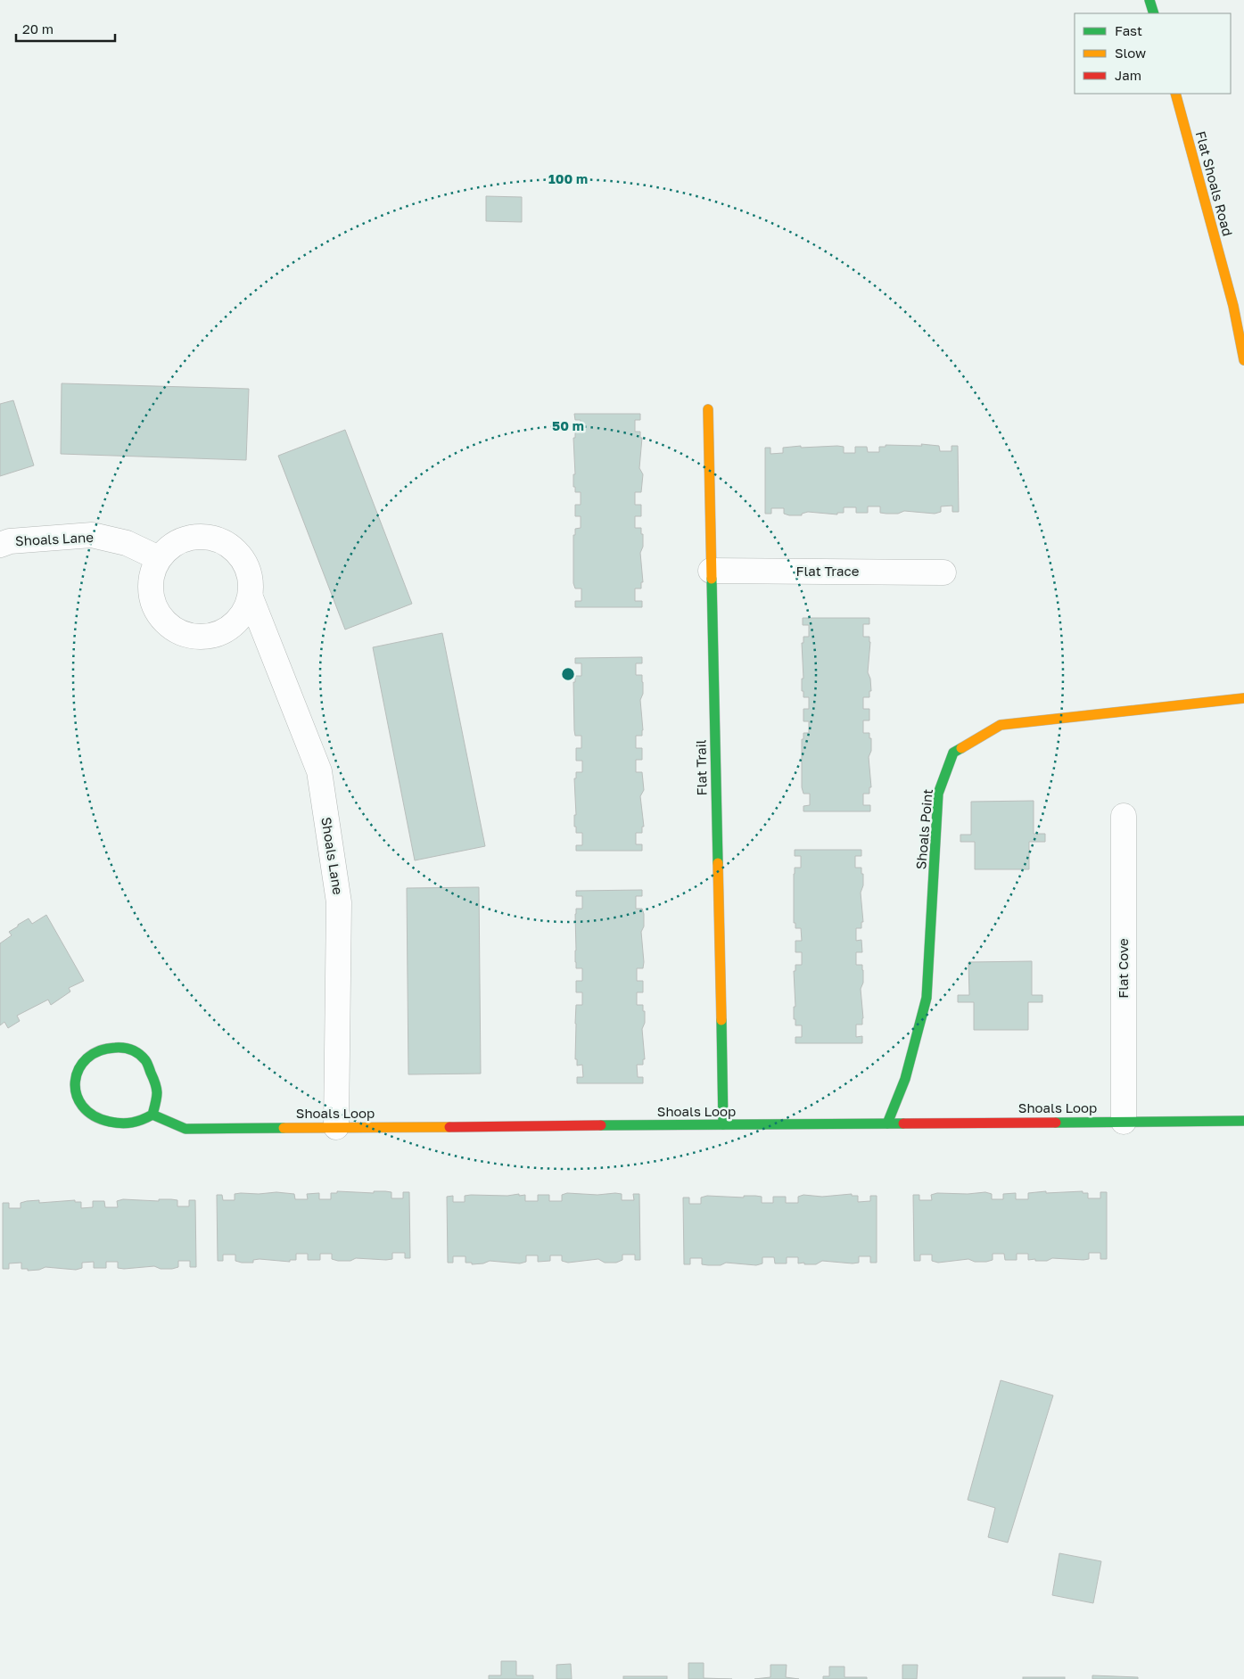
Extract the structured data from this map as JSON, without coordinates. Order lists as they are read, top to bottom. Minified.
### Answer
{"streets":{"street":["Flat Shoals Road","Shoals Lane","Flat Trace","Flat Trail","Shoals Point","Flat Cove","Shoals Loop"]},"crossings":[["Shoals Lane","Shoals Loop"],["Flat Trace","Flat Trail"],["Flat Trail","Shoals Loop"],["Shoals Point","Shoals Loop"],["Flat Cove","Shoals Loop"]],"legend":["Fast","Slow","Jam"],"scale_bar":"20 m","rings":["100 m","50 m"]}
